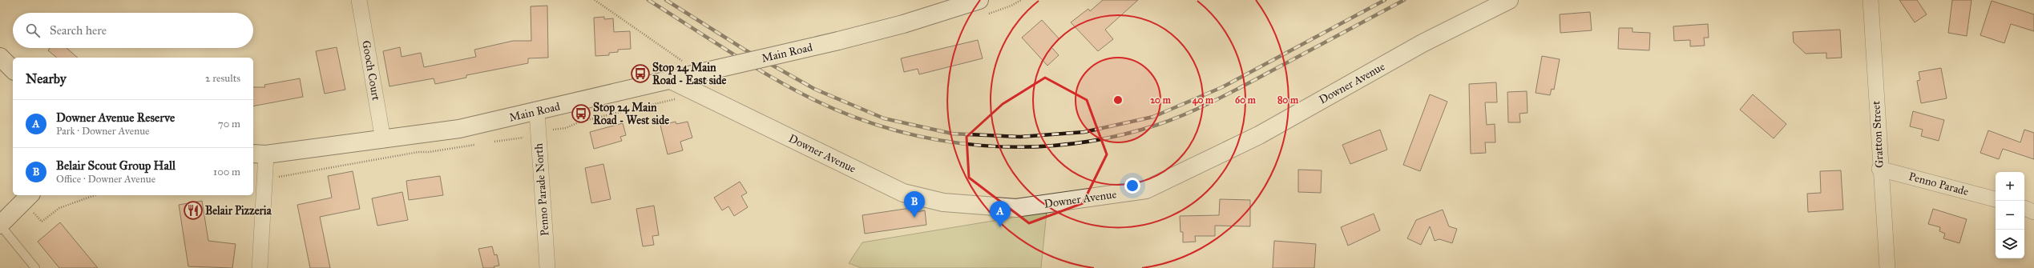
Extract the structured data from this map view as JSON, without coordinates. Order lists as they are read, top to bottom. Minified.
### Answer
{"streets":{"street":["Main Road","Gooch Court","Downer Avenue","Gratton Street","Penno Parade","Penno Parade North"]},"crossings":[["Main Road","Gooch Court"],["Main Road","Downer Avenue"],["Main Road","Penno Parade North"],["Gratton Street","Penno Parade"]],"places":{"bus stop":["Stop 24 Main Road - East side","Stop 24 Main Road - West side"],"restaurant":["Belair Pizzeria"]},"page":{"search":"Search here","heading":["Nearby","2 results"],"list":[{"mark":"A","name":"Downer Avenue Reserve","note":"Park · Downer Avenue","value":"70 m"},{"mark":"B","name":"Belair Scout Group Hall","note":"Office · Downer Avenue","value":"100 m"}],"map_buttons":["+","−"],"pins":["B","A"]},"rings":["20 m","40 m","60 m","80 m"]}
